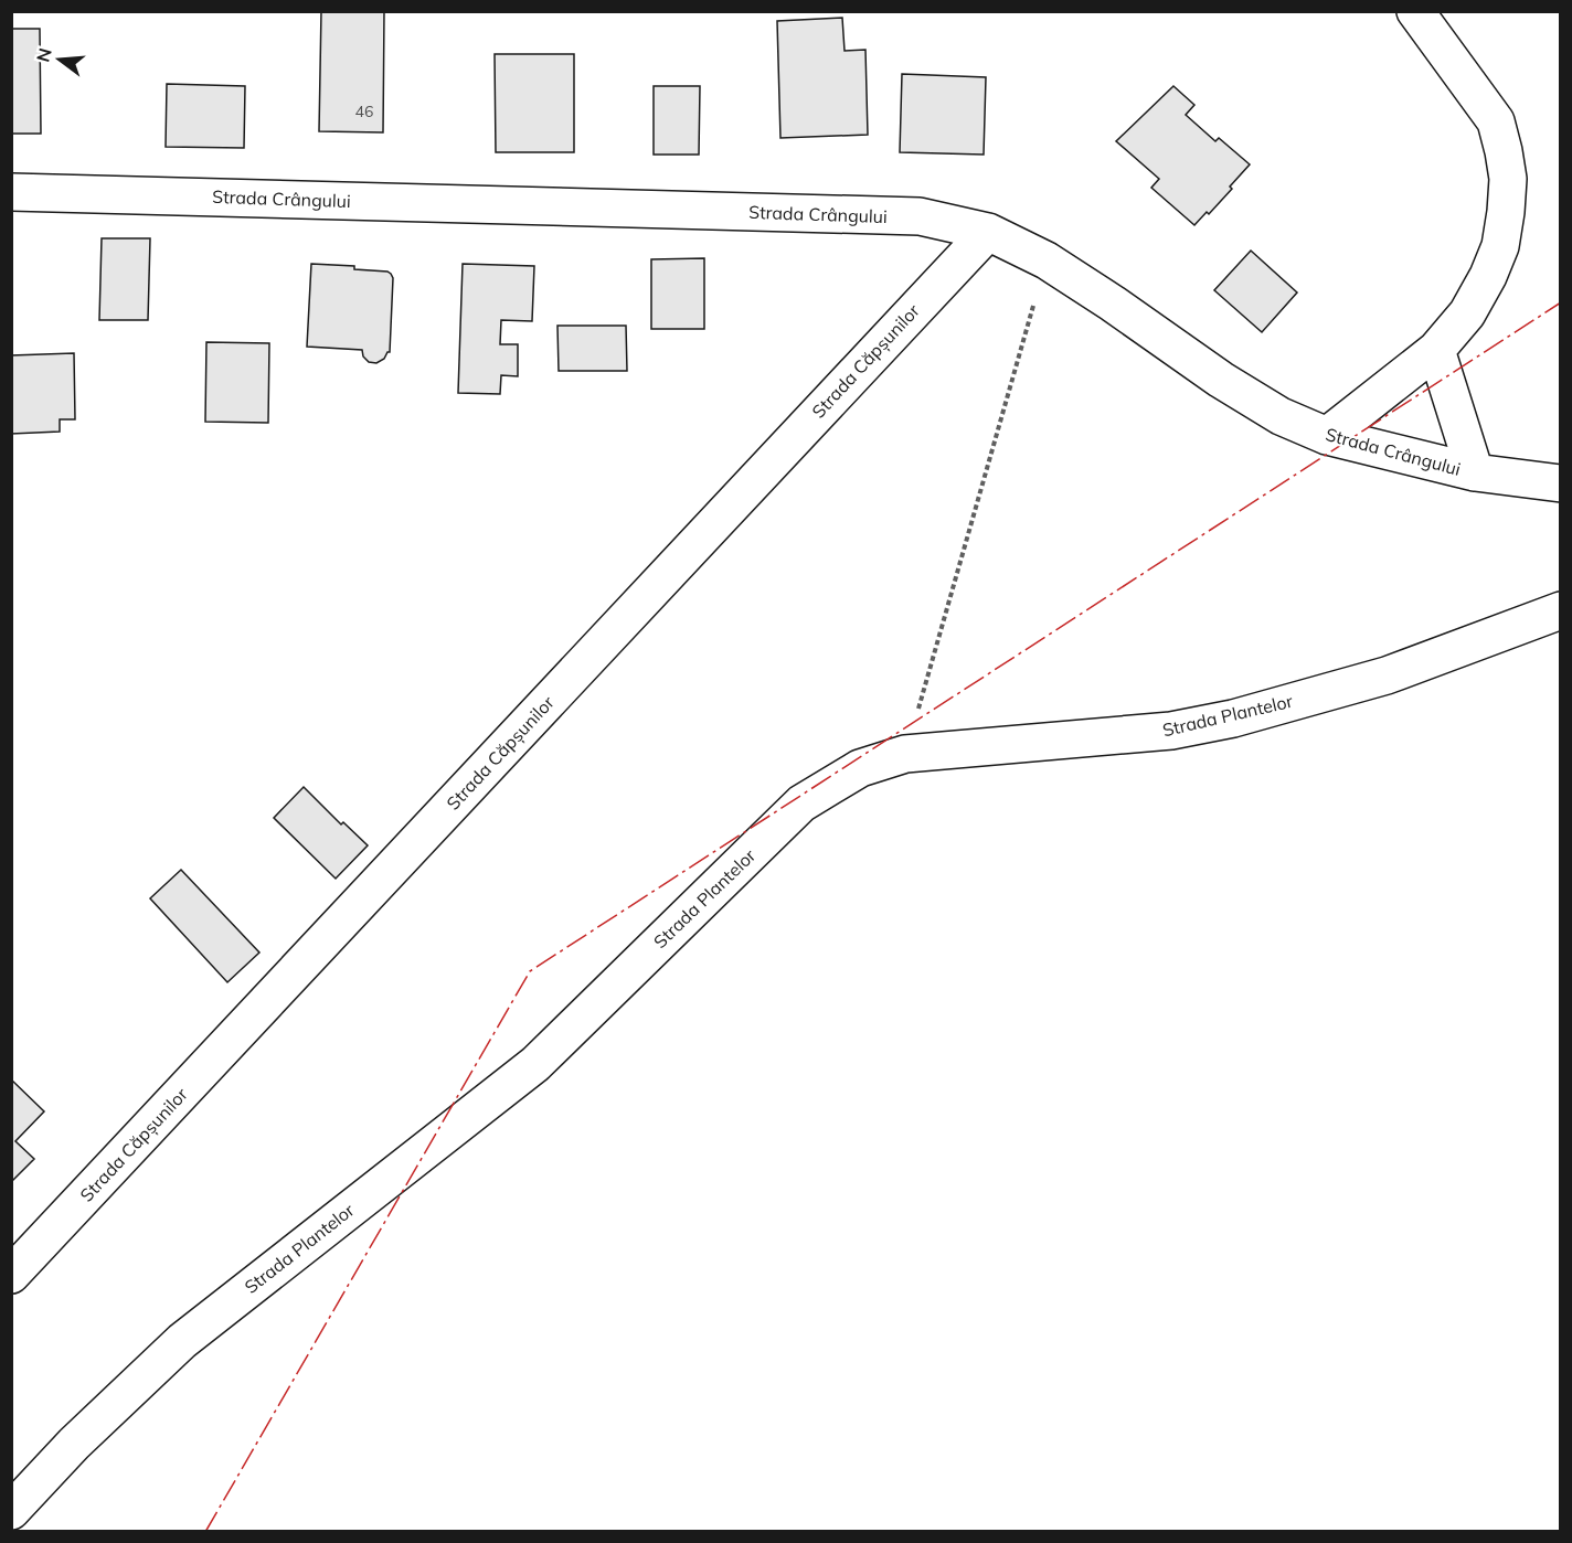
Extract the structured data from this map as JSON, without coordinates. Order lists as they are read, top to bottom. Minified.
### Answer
{"streets":{"street":["Strada Crângului","Strada Căpșunilor","Strada Plantelor"]},"crossings":[["Strada Crângului","Strada Căpșunilor"]],"house_numbers":["46"],"north":"left"}
